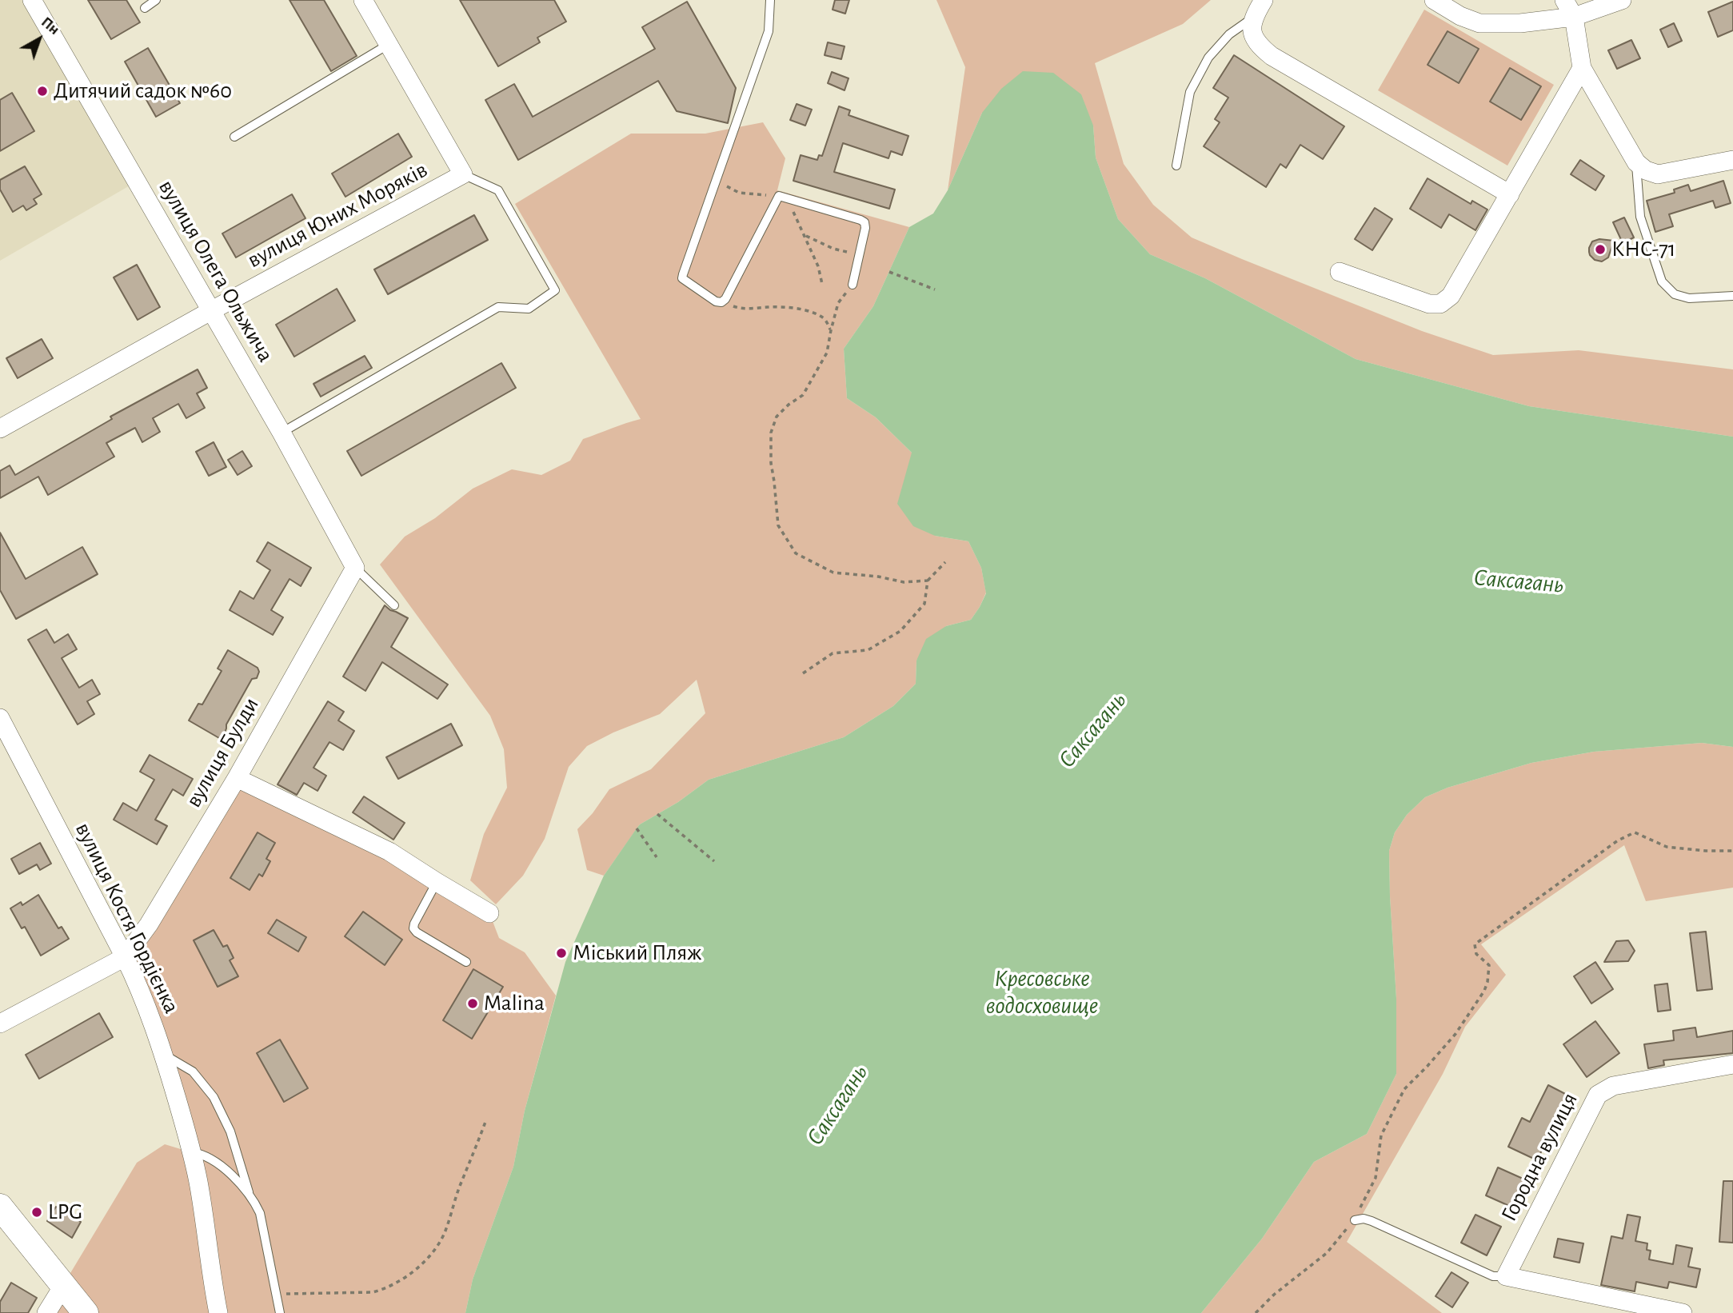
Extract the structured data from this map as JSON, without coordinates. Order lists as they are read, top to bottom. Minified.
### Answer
{"streets":{"street":["вулиця Юних Моряків","вулиця Олега Ольжича","вулиця Булди","вулиця Костя Гордієнка","Городна вулиця"]},"crossings":[["вулиця Юних Моряків","вулиця Олега Ольжича"],["вулиця Олега Ольжича","вулиця Булди"],["вулиця Булди","вулиця Костя Гордієнка"]],"water":["Саксагань","Кресовське водосховище"],"places":["Дитячий садок №60","КНС-71","Міський Пляж","Malina","LPG"],"north":"top right"}
